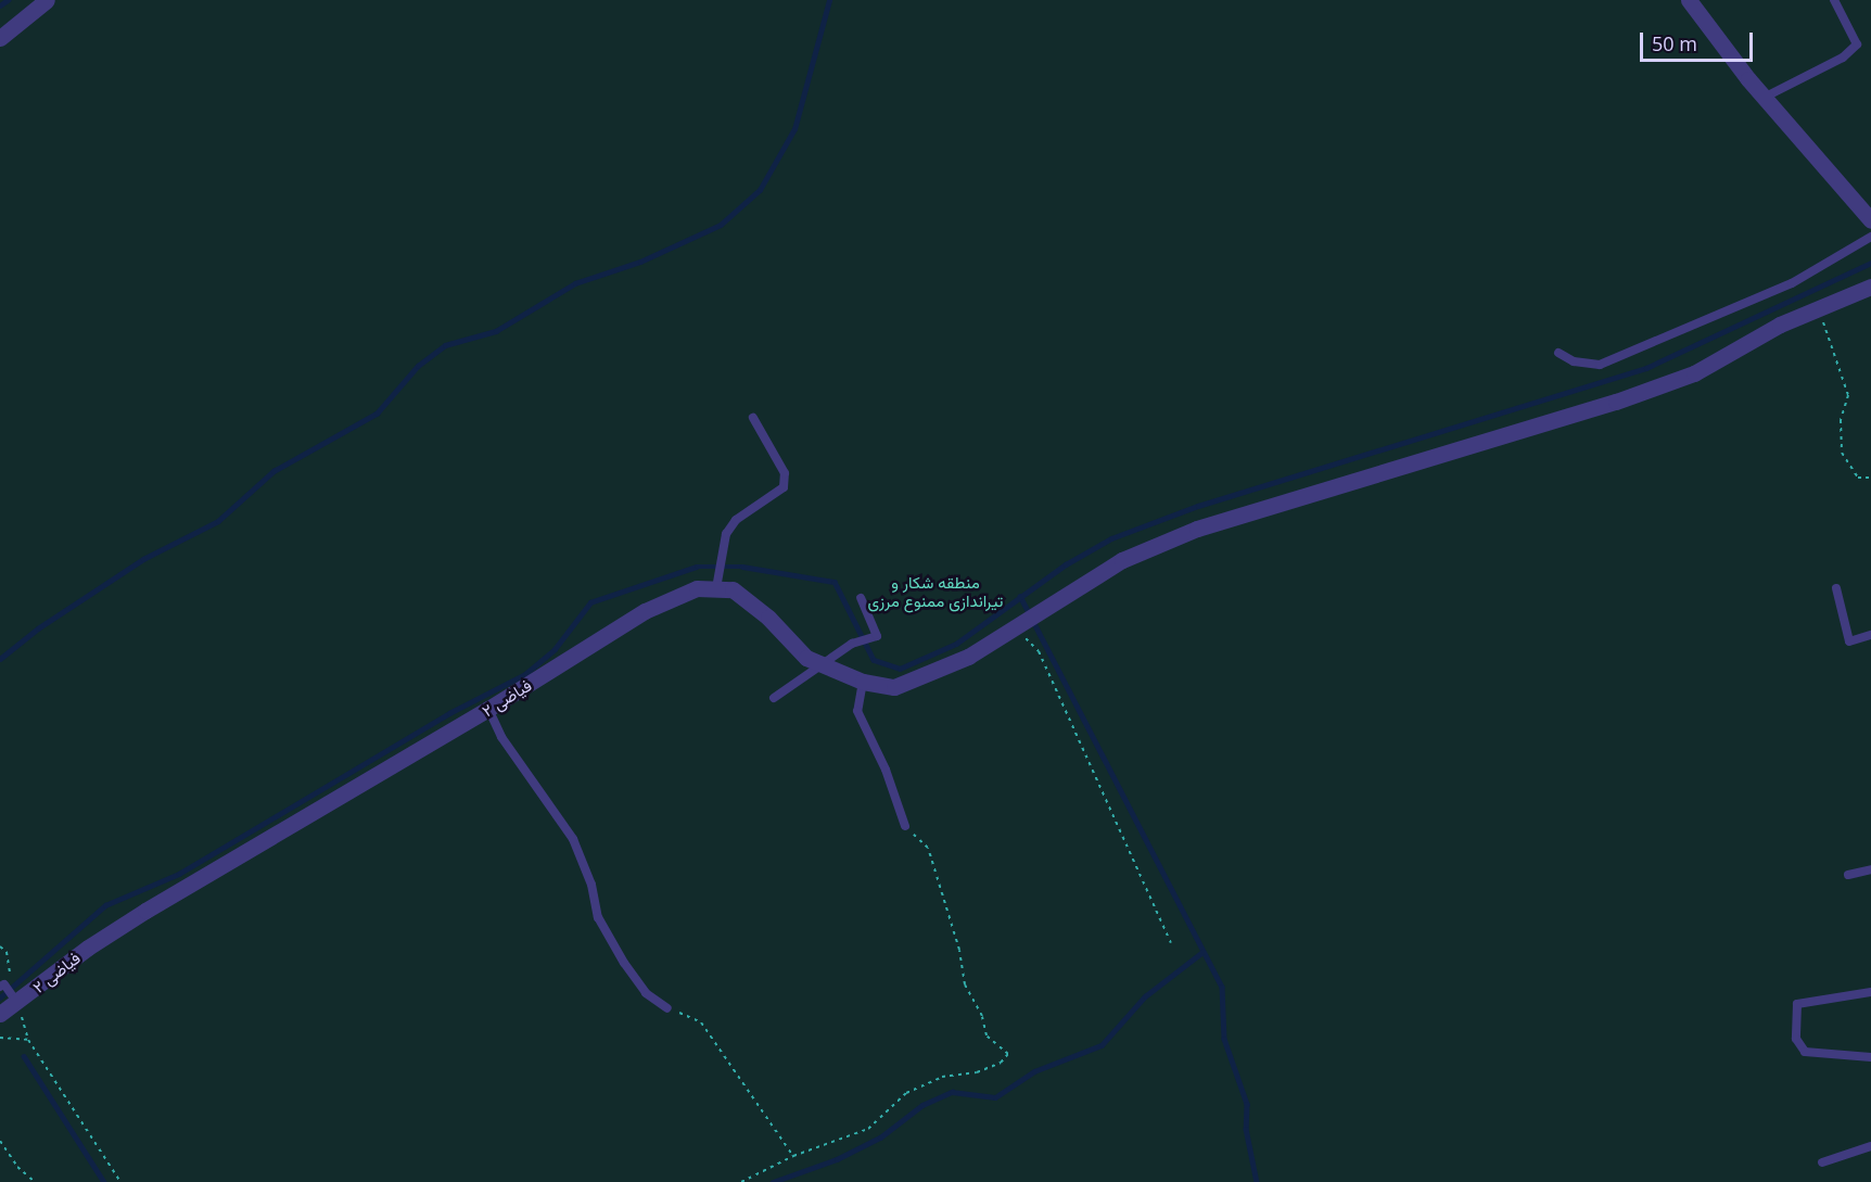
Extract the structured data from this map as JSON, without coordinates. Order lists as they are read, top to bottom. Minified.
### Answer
{"streets":{"street":["فیاضی ۲"]},"parks":["منطقه شکار و تیراندازی ممنوع مرزی"],"scale_bar":"50 m"}
